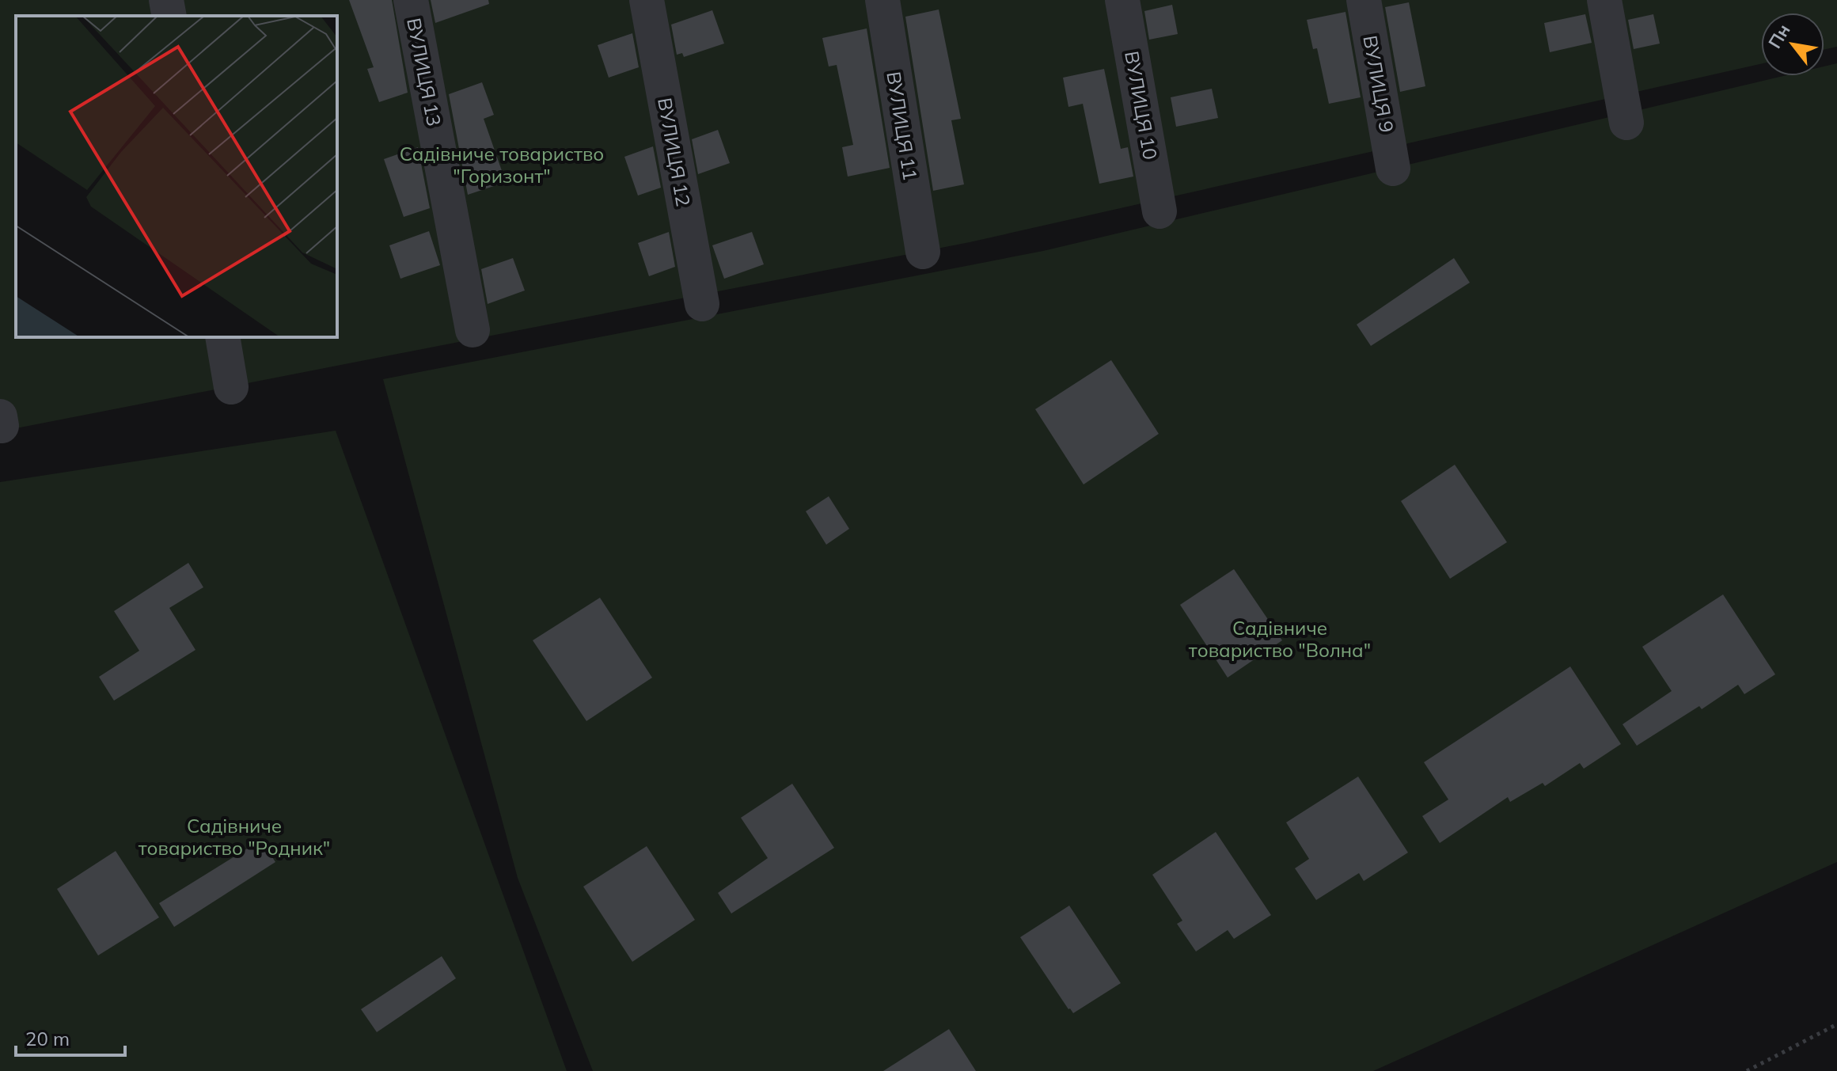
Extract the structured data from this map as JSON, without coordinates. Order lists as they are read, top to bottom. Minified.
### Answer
{"streets":{"street":["ВУЛИЦЯ 13","ВУЛИЦЯ 9","ВУЛИЦЯ 10","ВУЛИЦЯ 11","ВУЛИЦЯ 12"]},"parks":["Садівниче товариство \"Горизонт\"","Садівниче товариство \"Волна\"","Садівниче товариство \"Родник\""],"scale_bar":"20 m","north":"top left"}
